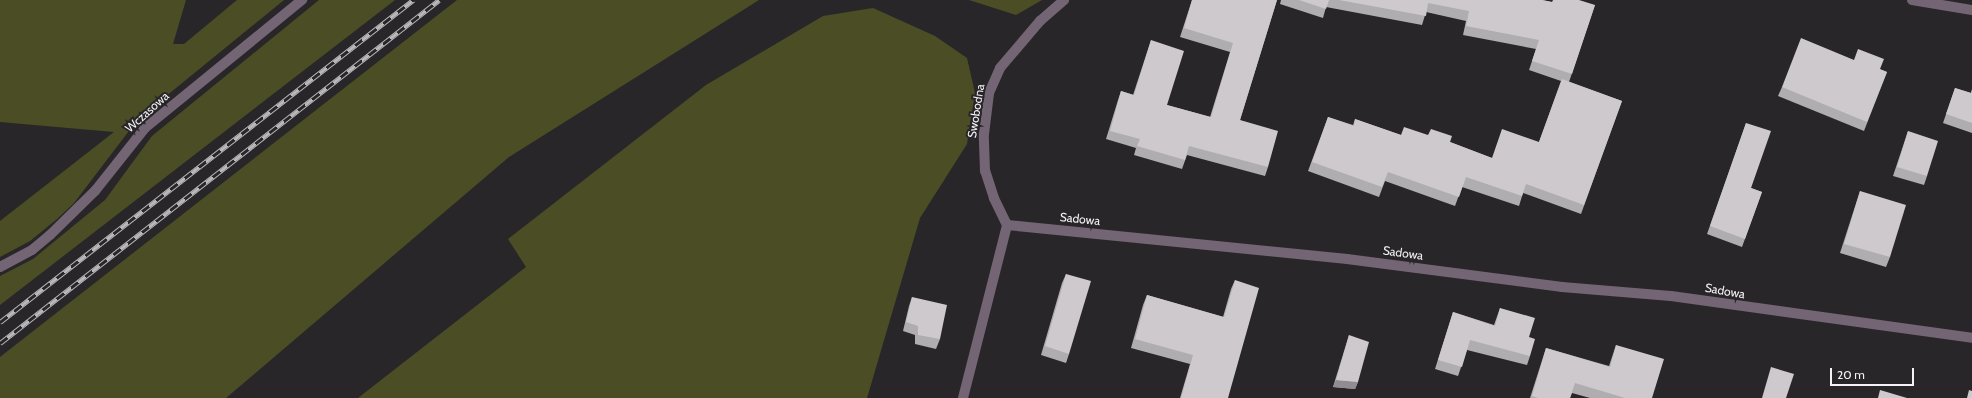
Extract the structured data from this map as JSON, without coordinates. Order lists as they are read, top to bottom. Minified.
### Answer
{"streets":{"street":["Swobodna","Wczasowa","Sadowa"]},"crossings":[["Swobodna","Sadowa"]],"scale_bar":"20 m"}
